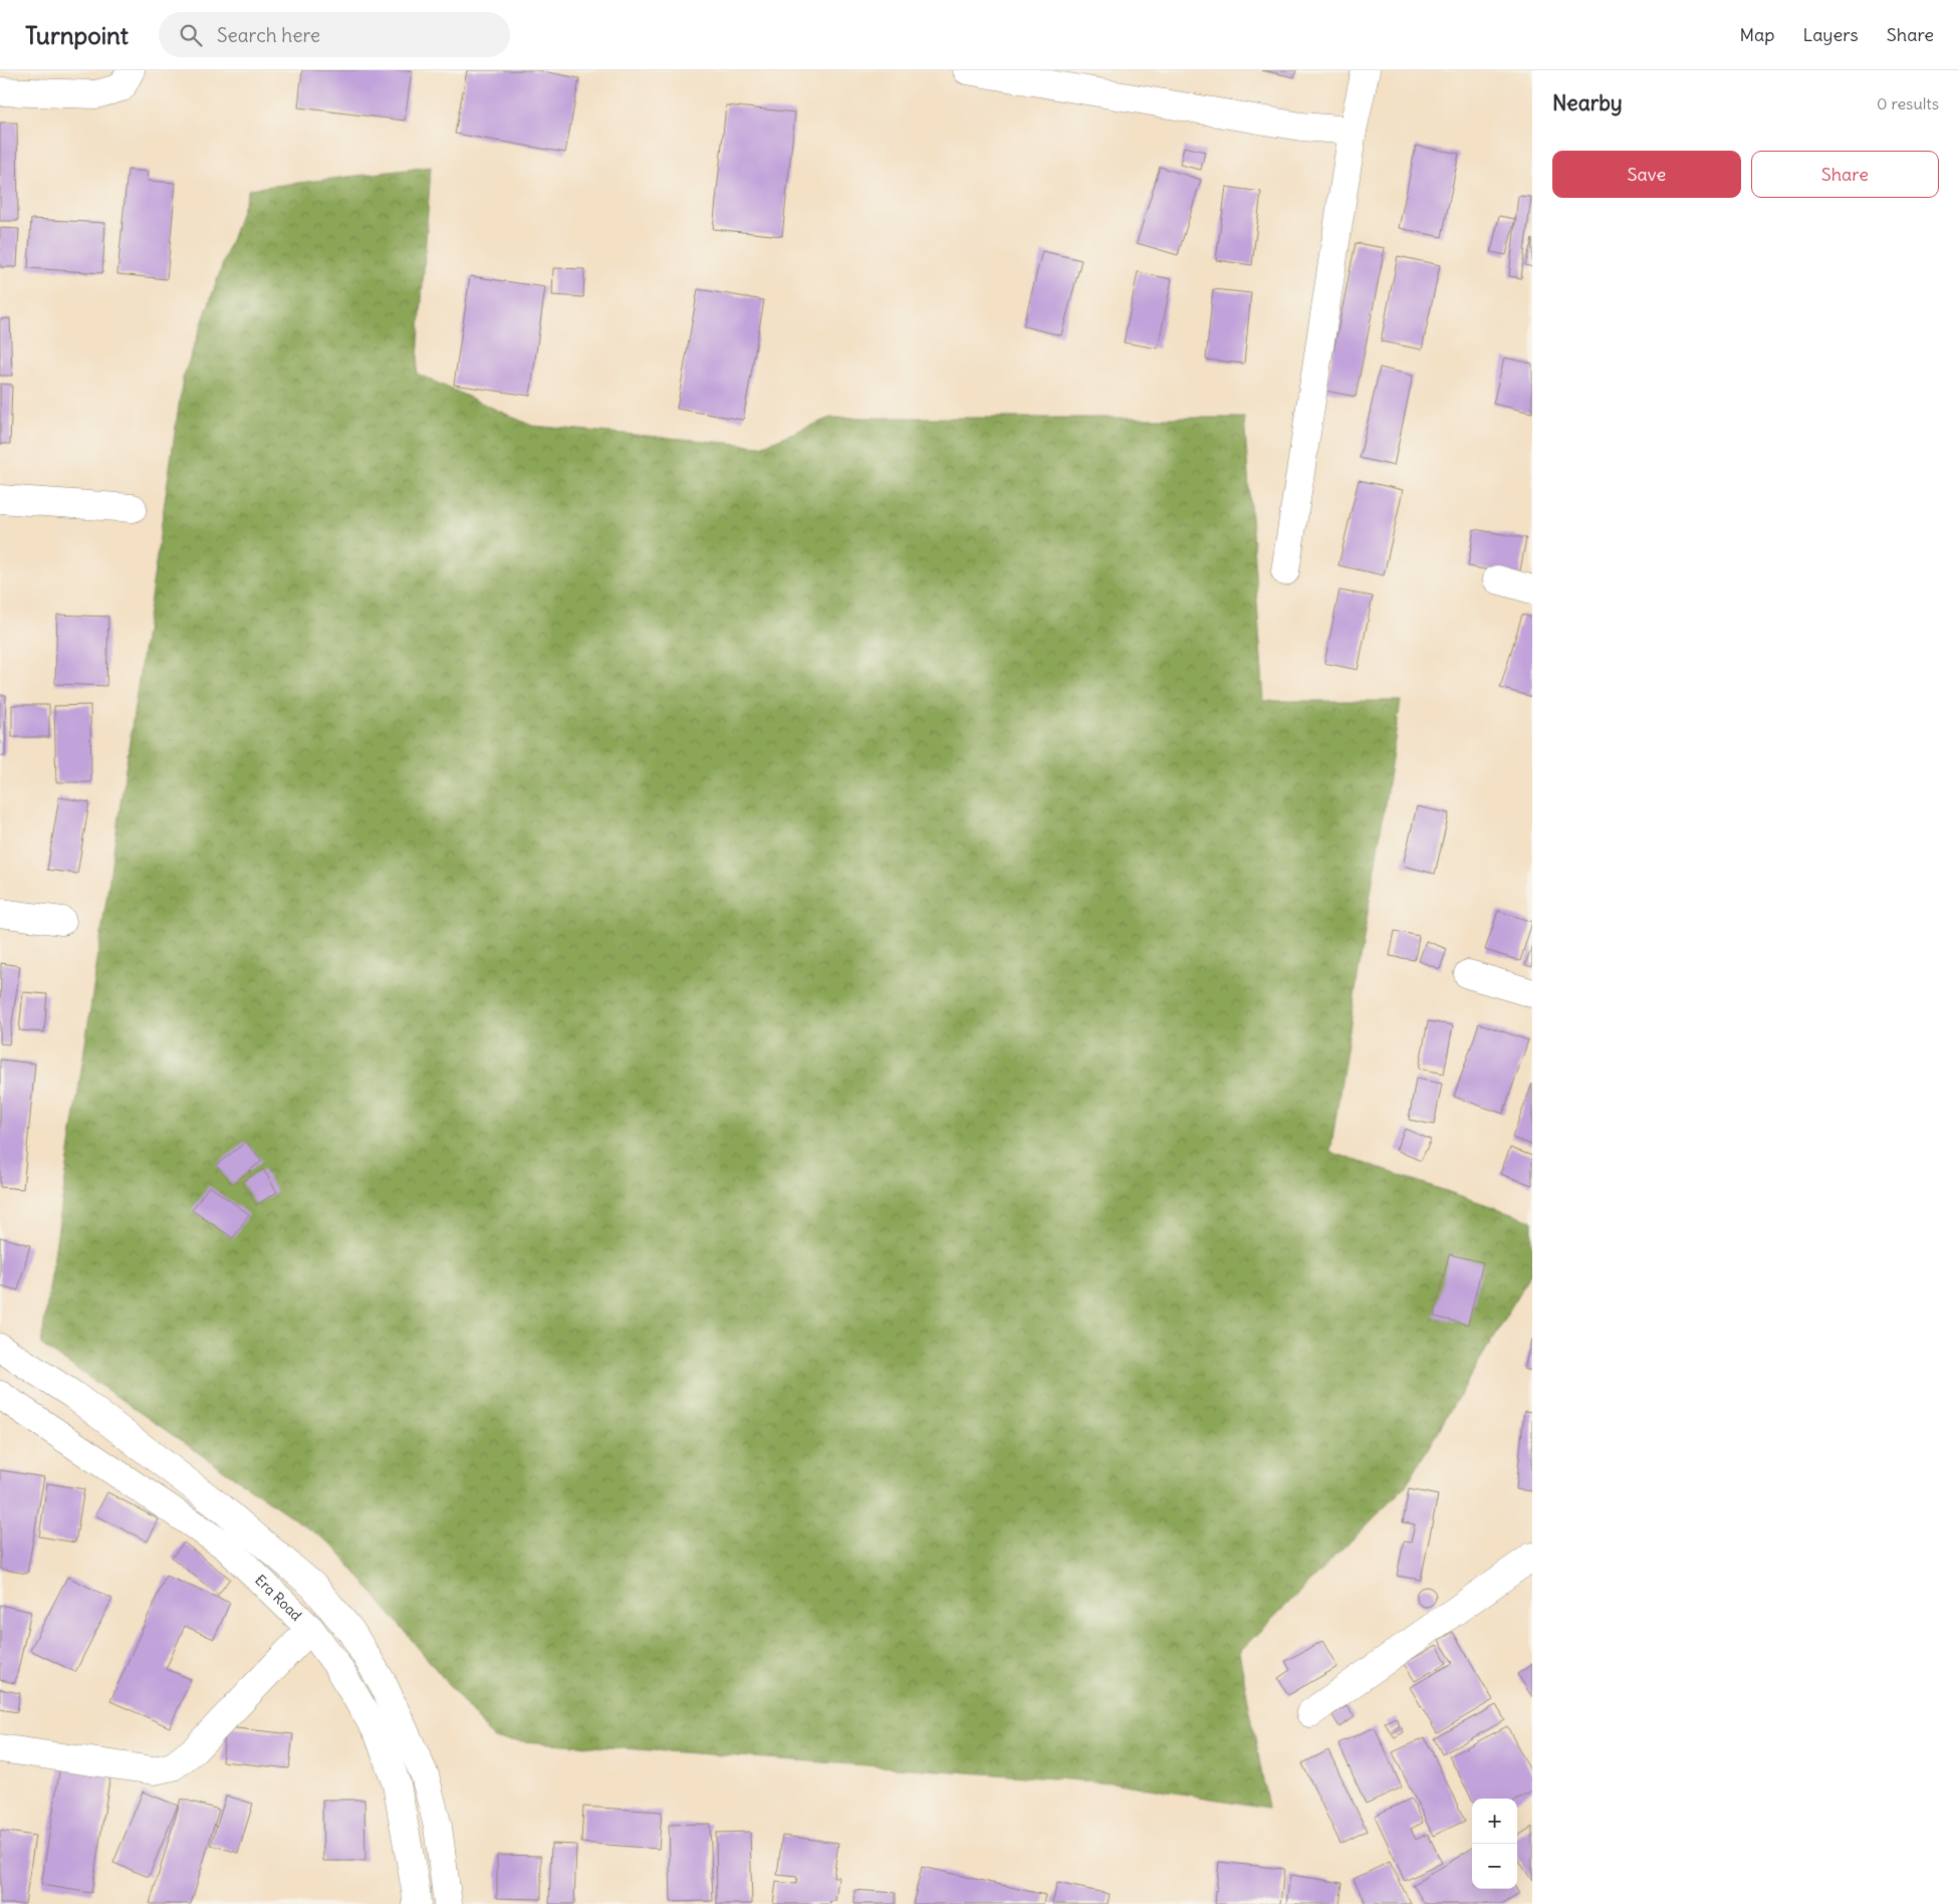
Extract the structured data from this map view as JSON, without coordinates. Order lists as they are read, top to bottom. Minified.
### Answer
{"streets":{"street":["Era Road"]},"page":{"header":"Turnpoint","search":"Search here","nav":["Map","Layers","Share"],"heading":["Nearby","0 results"],"buttons":["Save","Share"],"map_buttons":["+","−"]}}
